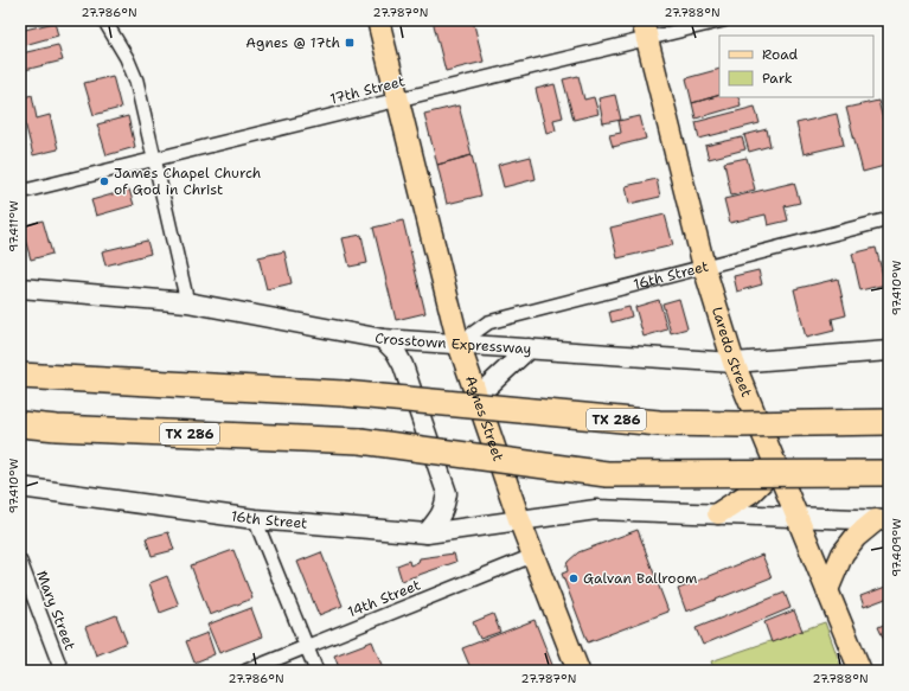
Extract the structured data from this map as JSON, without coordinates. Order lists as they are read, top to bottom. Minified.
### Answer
{"streets":{"highway":["TX 286"],"main road":["16th Street","Crosstown Expressway","Laredo Street","Agnes Street"],"street":["17th Street","14th Street","Mary Street"]},"crossings":[["17th Street","Laredo Street"],["17th Street","Agnes Street"],["16th Street","Crosstown Expressway"],["16th Street","Laredo Street"],["16th Street","Agnes Street"],["Crosstown Expressway","Laredo Street"],["Crosstown Expressway","Agnes Street"],["Agnes Street","14th Street"]],"places":{"transit":["Agnes @ 17th"],"other":["James Chapel Church of God in Christ","Galvan Ballroom"]},"legend":["Road","Park"],"coordinates":["27.786°N","27.787°N","27.788°N","97.411°W","97.410°W","97.409°W"]}
